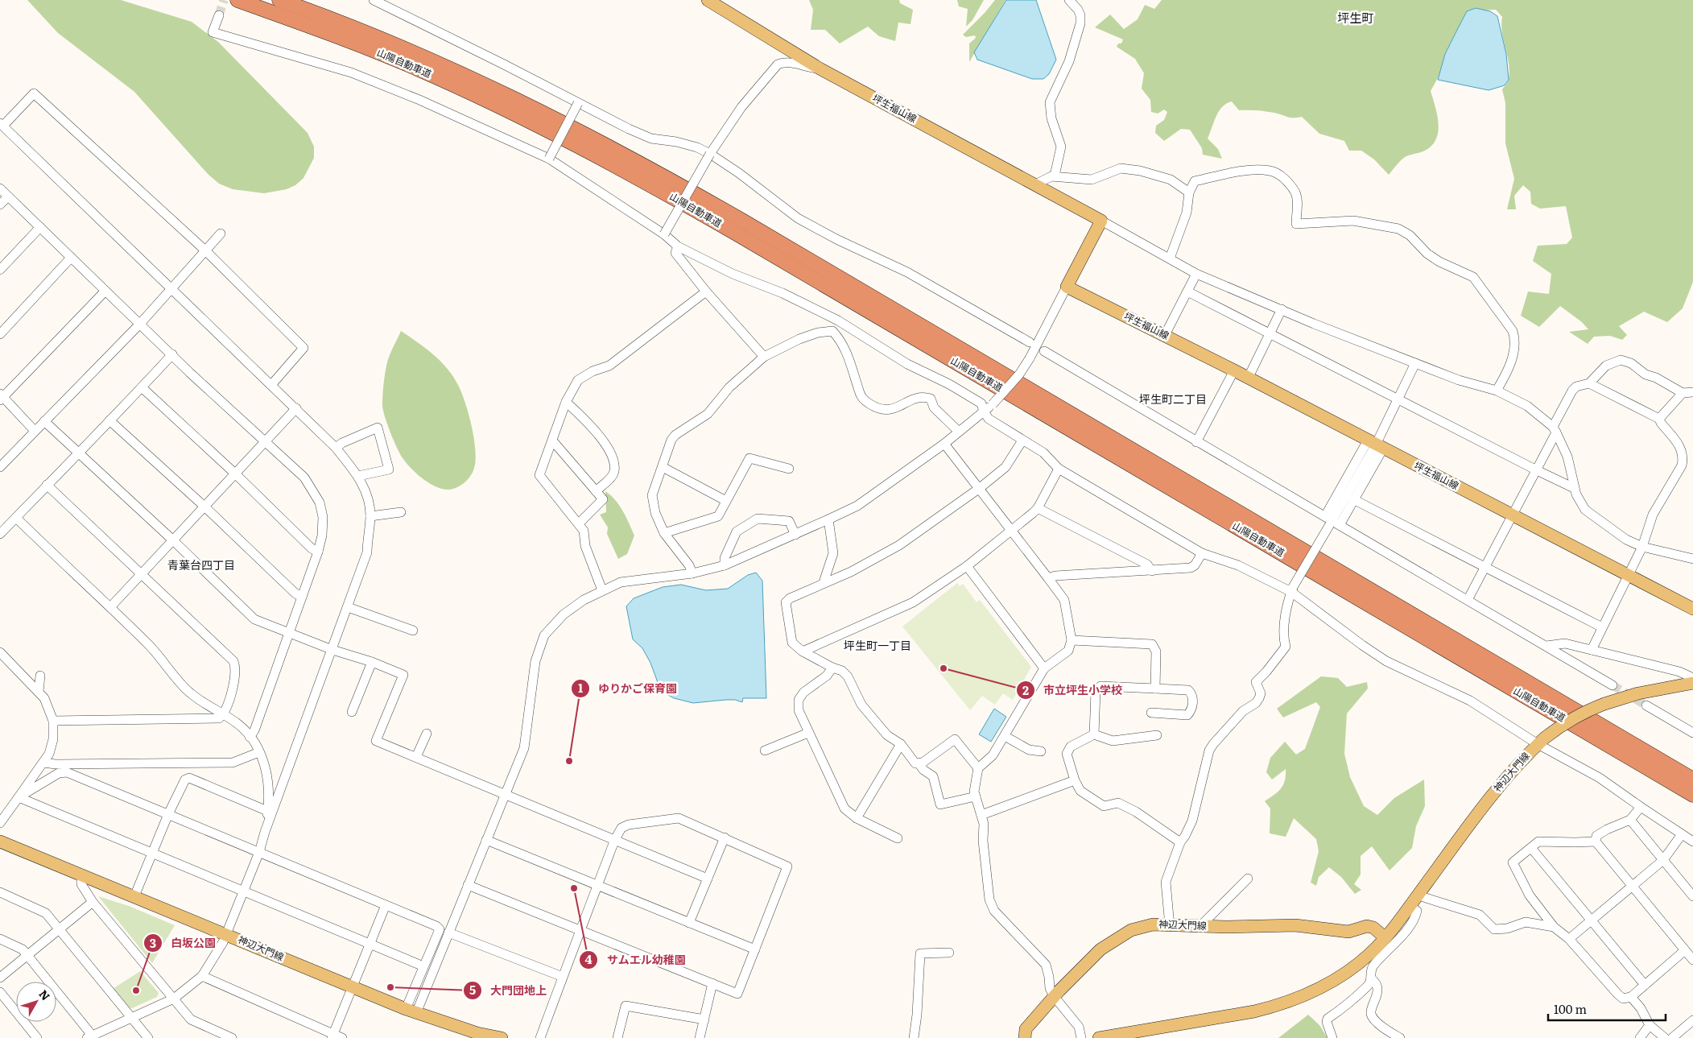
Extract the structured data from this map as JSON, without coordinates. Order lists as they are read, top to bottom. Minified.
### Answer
{"streets":{"highway":["山陽自動車道"],"main road":["坪生福山線","神辺大門線"]},"districts":["坪生町","坪生町二丁目","青葉台四丁目","坪生町一丁目"],"places":["市立坪生小学校","ゆりかご保育園","サムエル幼稚園","大門団地上","白坂公園"],"scale_bar":"100 m","north":"top right"}
